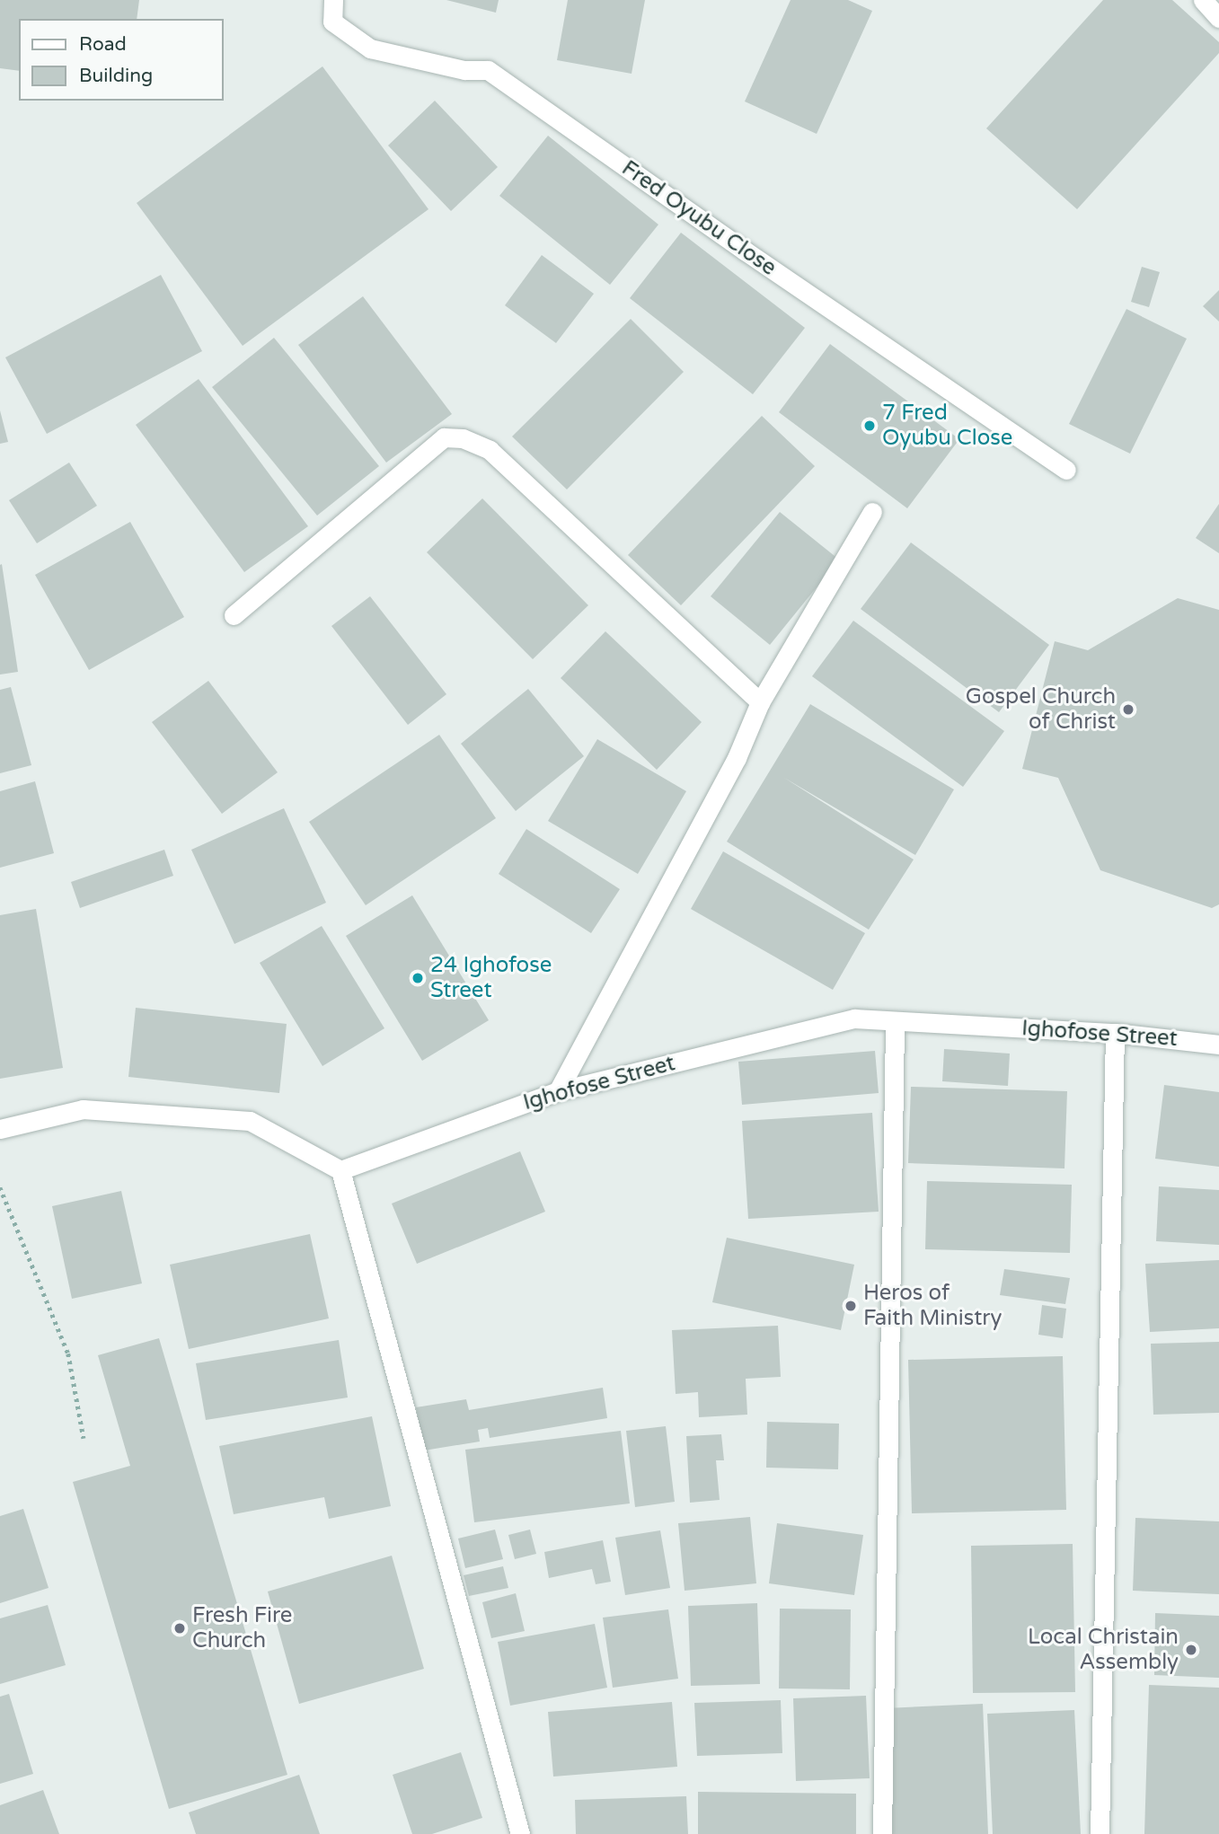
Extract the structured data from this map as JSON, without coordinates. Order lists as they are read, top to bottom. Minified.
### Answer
{"streets":{"street":["Fred Oyubu Close","Ighofose Street"]},"places":["7 Fred Oyubu Close","Gospel Church of Christ","24 Ighofose Street","Heros of Faith Ministry","Fresh Fire Church","Local Christain Assembly"],"legend":["Road","Building"]}
